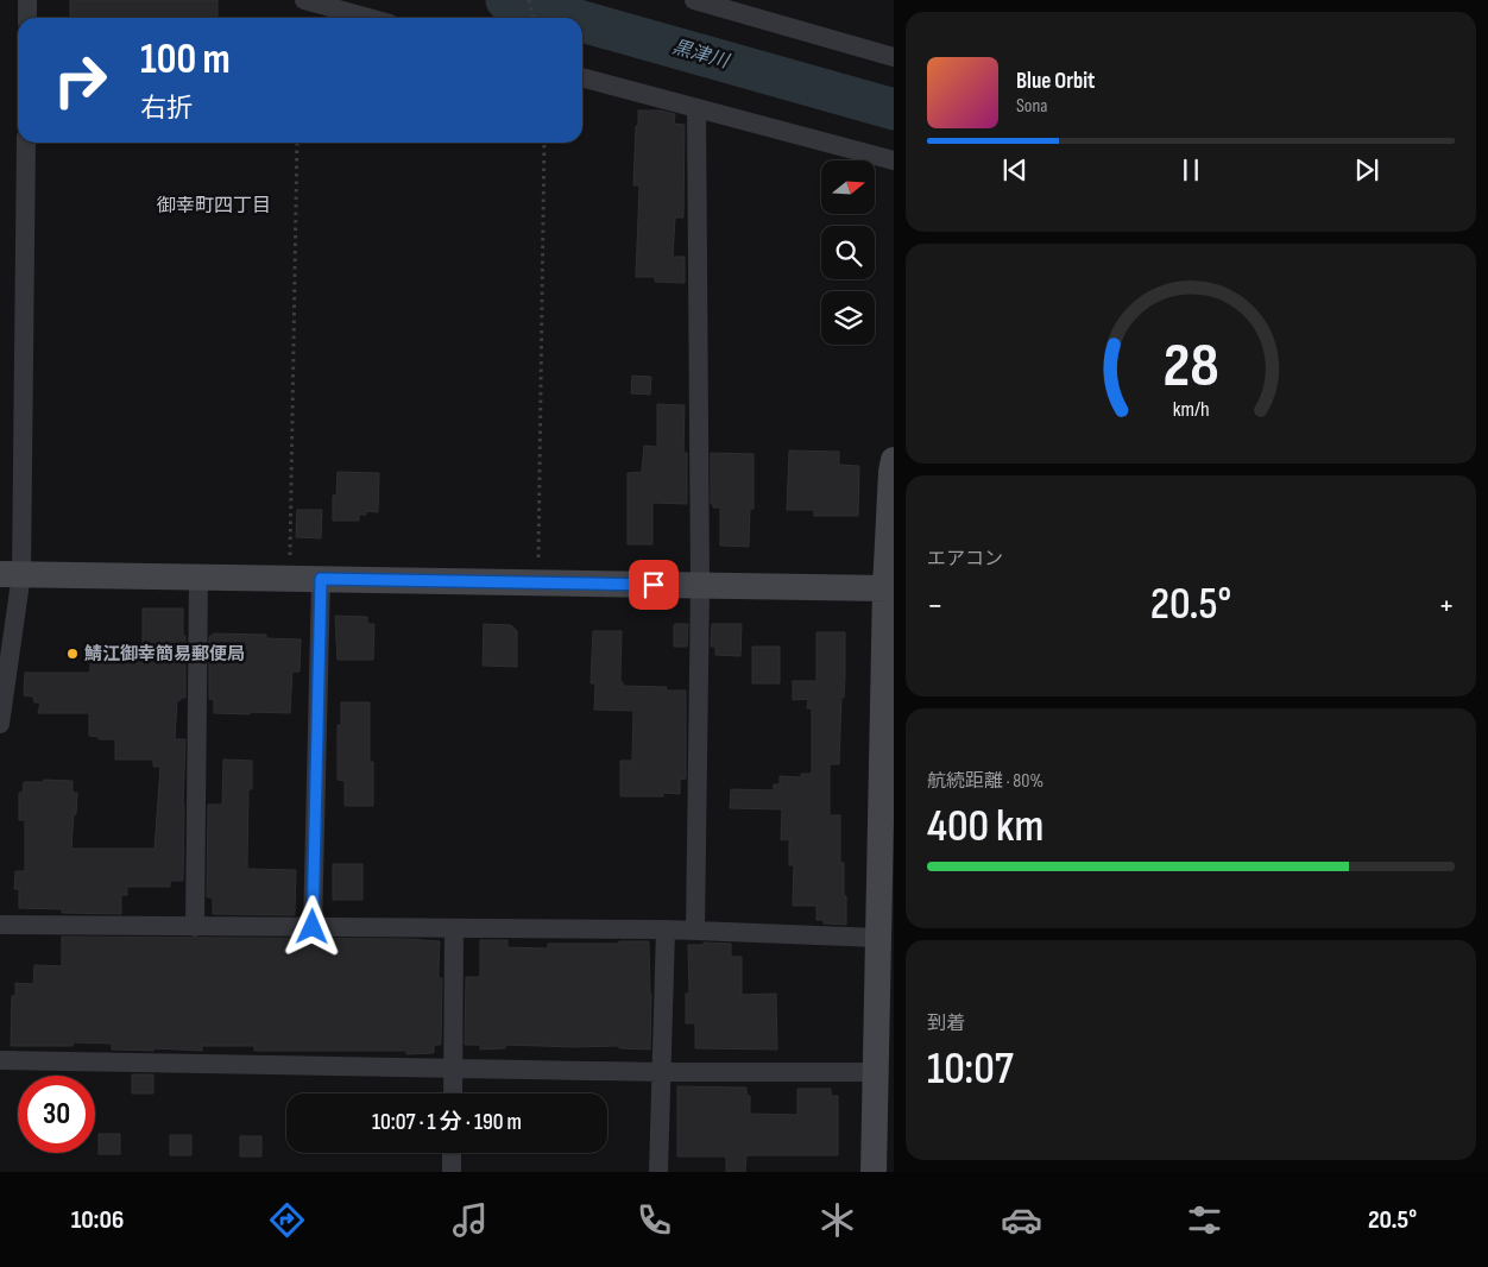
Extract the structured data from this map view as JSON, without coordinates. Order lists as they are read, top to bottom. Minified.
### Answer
{"districts":["御幸町四丁目"],"water":["黒津川"],"places":["鯖江御幸簡易郵便局"],"north":"right","page":{"turn":["100 m","右折"],"song":["Blue Orbit","Sona"],"tile":["エアコン",["航続距離 · 80%","400 km"],["到着","10:07"]],"heat":["−","20.5°","+"],"limit":"30","trip":"10:07 · 1 分 · 190 m","tabs":["10:06","20.5°"],"gauge":["28","km/h"]}}
